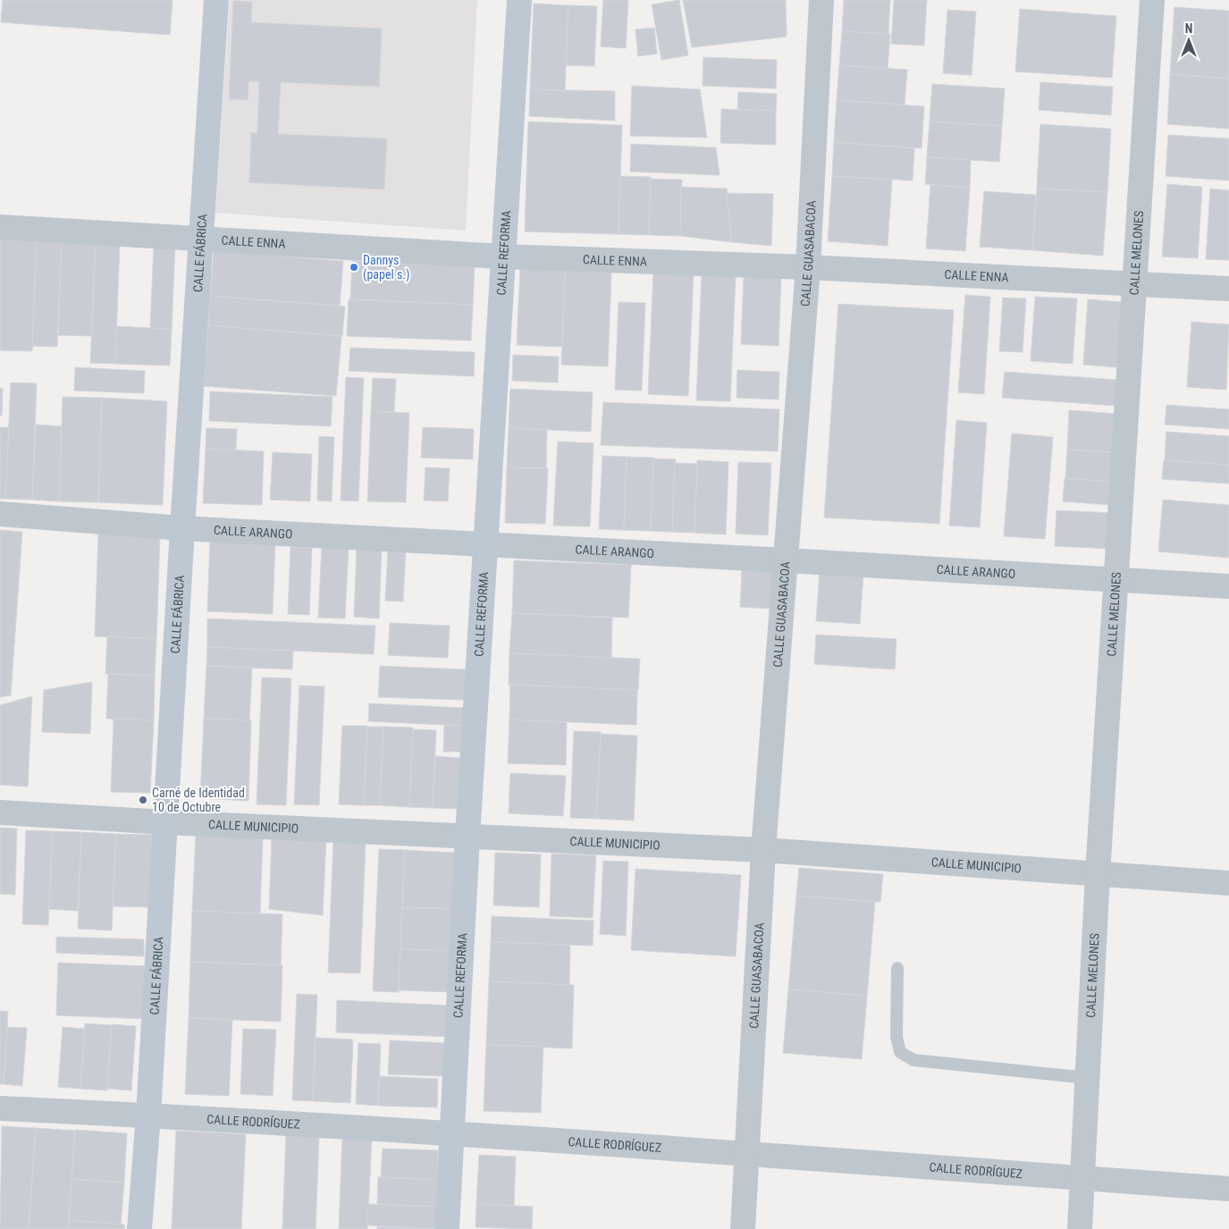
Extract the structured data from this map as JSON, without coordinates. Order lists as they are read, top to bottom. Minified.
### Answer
{"streets":{"street":["CALLE ENNA","CALLE FÁBRICA","CALLE REFORMA","CALLE MELONES","CALLE GUASABACOA","CALLE ARANGO","CALLE MUNICIPIO","CALLE RODRÍGUEZ"]},"crossings":[["CALLE ENNA","CALLE FÁBRICA"],["CALLE ENNA","CALLE REFORMA"],["CALLE ENNA","CALLE MELONES"],["CALLE ENNA","CALLE GUASABACOA"],["CALLE FÁBRICA","CALLE ARANGO"],["CALLE FÁBRICA","CALLE MUNICIPIO"],["CALLE FÁBRICA","CALLE RODRÍGUEZ"],["CALLE REFORMA","CALLE ARANGO"],["CALLE REFORMA","CALLE MUNICIPIO"],["CALLE REFORMA","CALLE RODRÍGUEZ"],["CALLE MELONES","CALLE ARANGO"],["CALLE MELONES","CALLE MUNICIPIO"],["CALLE MELONES","CALLE RODRÍGUEZ"],["CALLE GUASABACOA","CALLE ARANGO"],["CALLE GUASABACOA","CALLE MUNICIPIO"],["CALLE GUASABACOA","CALLE RODRÍGUEZ"]],"places":["Dannys (papel s.)","Carné de Identidad 10 de Octubre"],"north":"top"}
